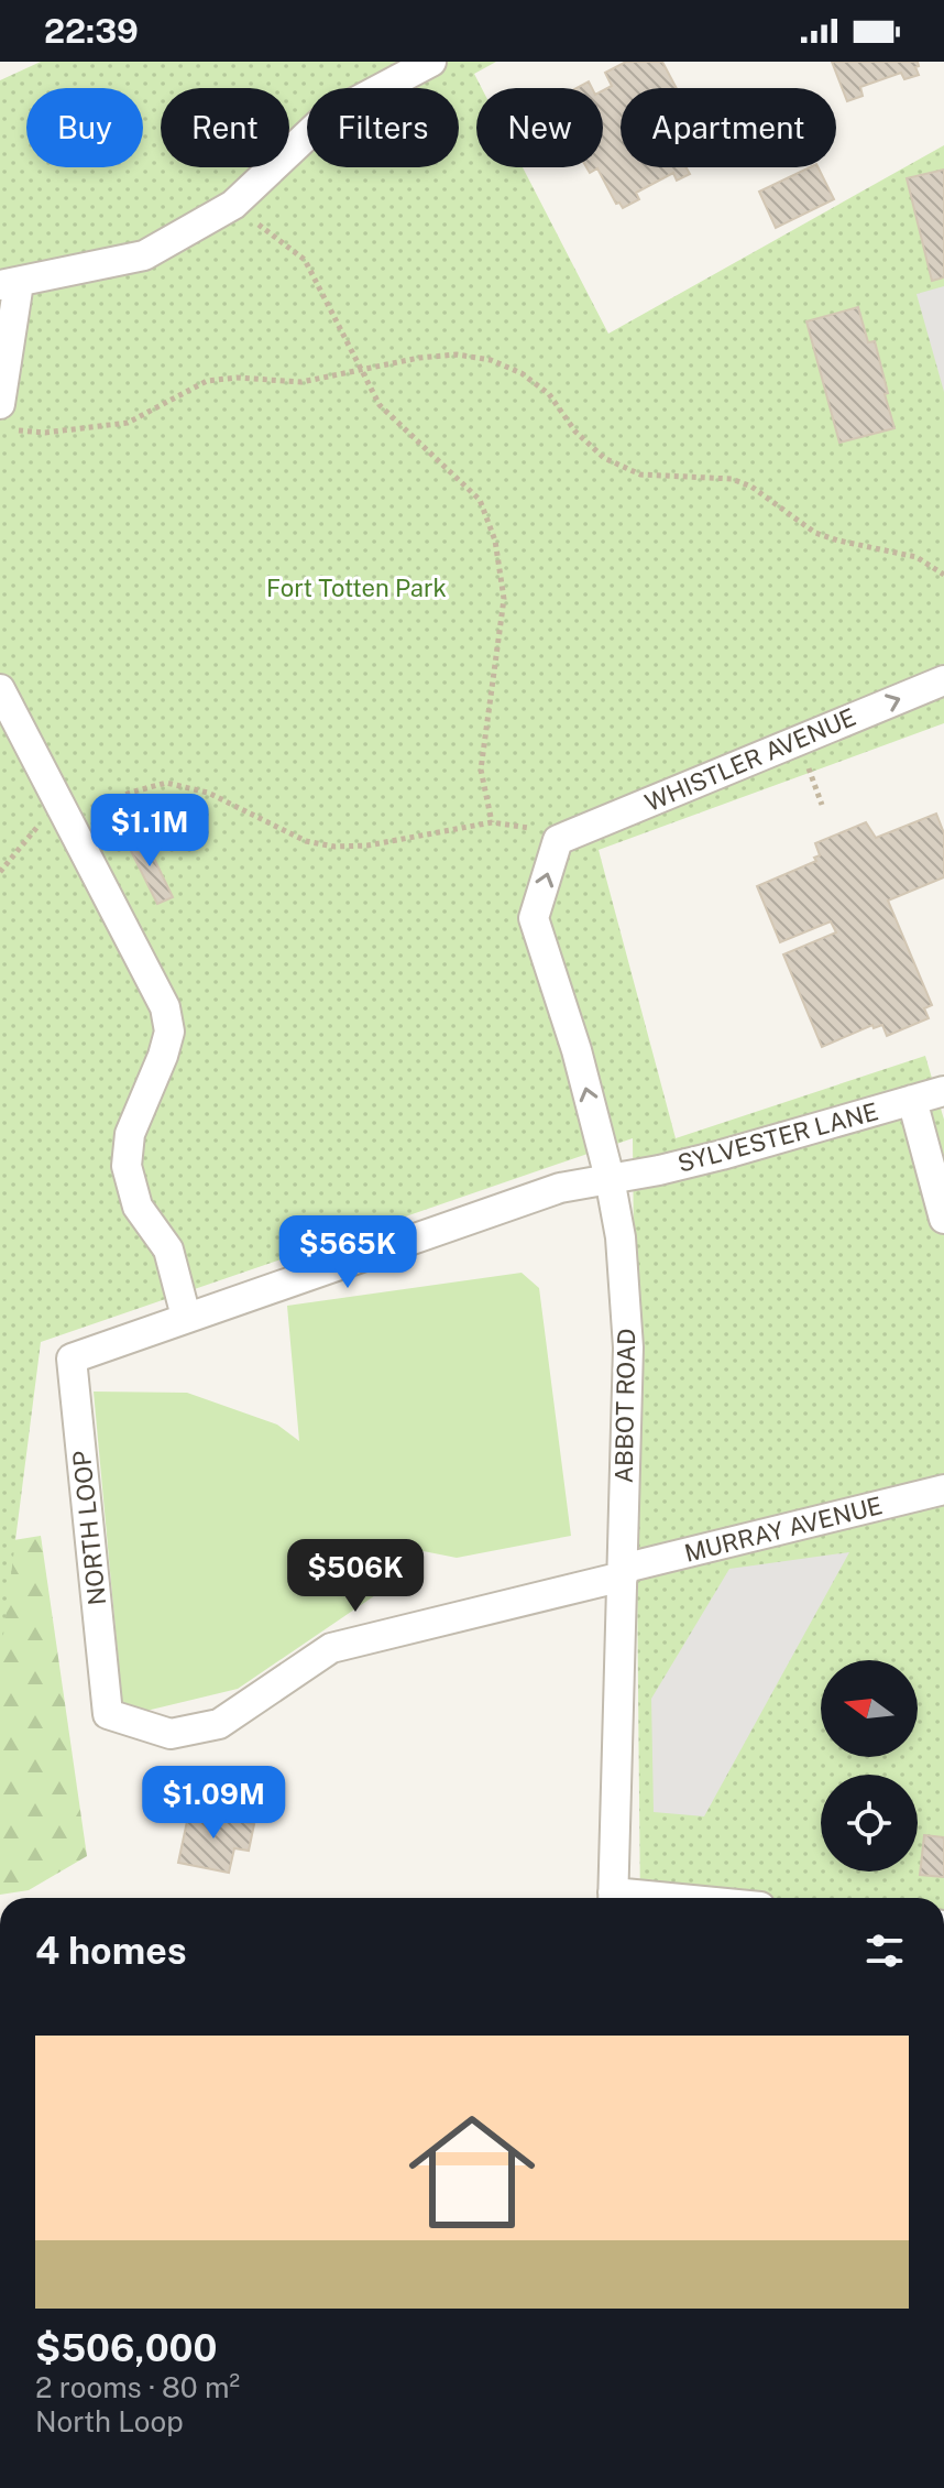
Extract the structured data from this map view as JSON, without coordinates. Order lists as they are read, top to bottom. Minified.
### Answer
{"streets":{"street":["WHISTLER AVENUE","SYLVESTER LANE","ABBOT ROAD","NORTH LOOP","MURRAY AVENUE"]},"crossings":[["WHISTLER AVENUE","ABBOT ROAD"],["SYLVESTER LANE","ABBOT ROAD"],["SYLVESTER LANE","NORTH LOOP"],["ABBOT ROAD","NORTH LOOP"],["ABBOT ROAD","MURRAY AVENUE"],["NORTH LOOP","MURRAY AVENUE"]],"one_way":["WHISTLER AVENUE"],"parks":["Fort Totten Park"],"north":"left","page":{"status":"22:39","chip":["Buy","Rent","Filters","New","Apartment"],"price":["$1.1M","$565K","$506K","$1.09M"],"heading":"4 homes","list":[{"name":"$506,000","note":"2 rooms · 80 m² · North Loop"}]}}
